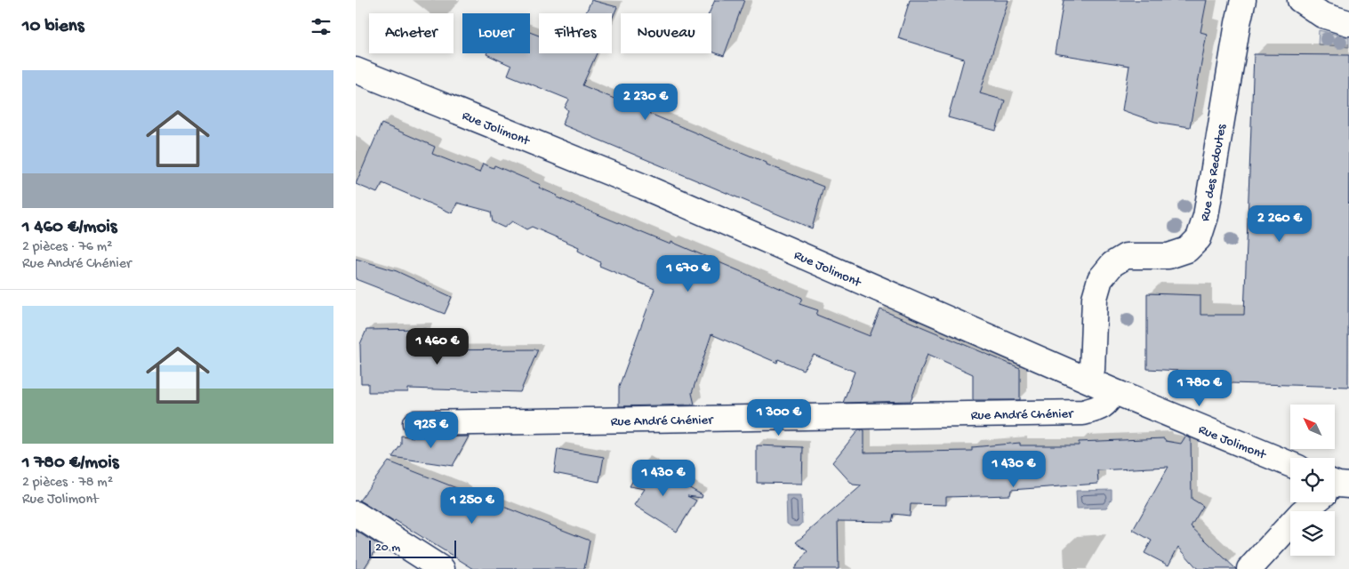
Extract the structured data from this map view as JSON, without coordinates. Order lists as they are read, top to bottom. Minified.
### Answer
{"streets":{"street":["Rue Jolimont","Rue des Redoutes","Rue André Chénier"]},"crossings":[["Rue Jolimont","Rue des Redoutes"],["Rue Jolimont","Rue André Chénier"]],"scale_bar":"20 m","north":"top left","page":{"heading":"10 biens","chip":["Acheter","Louer","Filtres","Nouveau"],"list":[{"name":"1 460 €/mois","note":"2 pièces · 76 m² · Rue André Chénier"},{"name":"1 780 €/mois","note":"2 pièces · 78 m² · Rue Jolimont"}],"price":["2 230 €","2 260 €","1 670 €","1 460 €","1 780 €","1 300 €","925 €","1 430 €","1 430 €","1 250 €"],"scale":"20 m"}}
